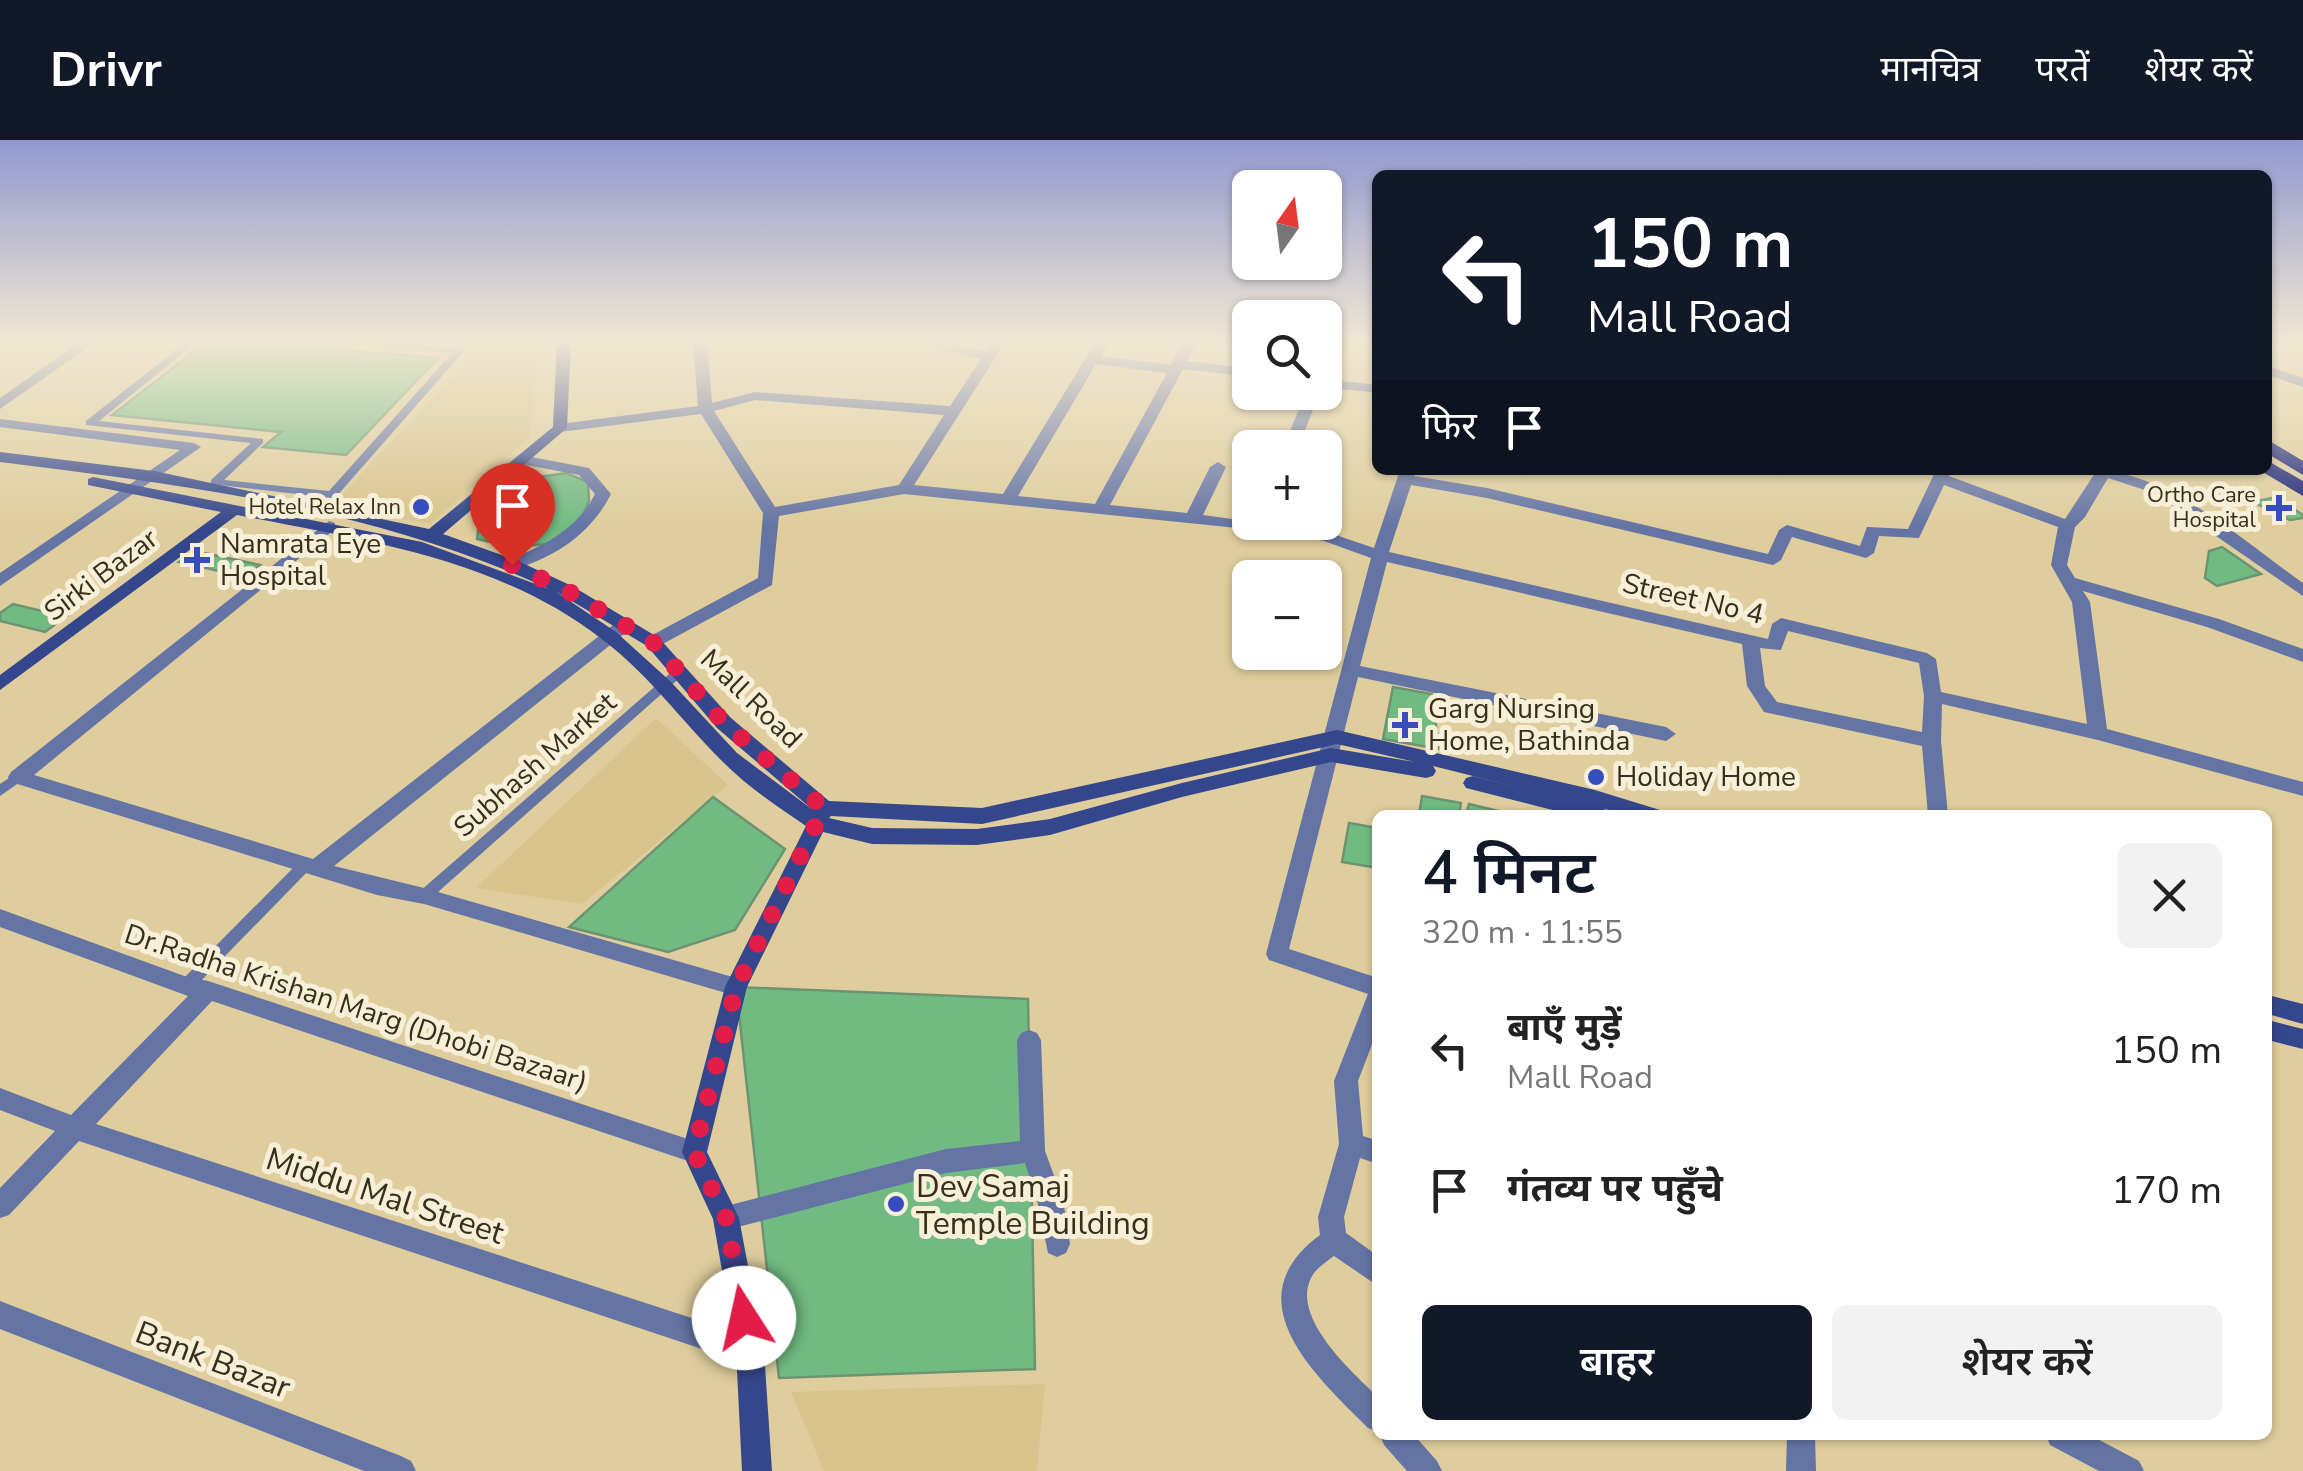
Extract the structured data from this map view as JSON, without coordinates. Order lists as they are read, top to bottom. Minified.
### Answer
{"streets":{"main road":["Sirki Bazar","Mall Road"],"street":["Street No 4","Dr.Radha Krishan Marg (Dhobi Bazaar)","Middu Mal Street","Bank Bazar"],"lane":["Subhash Market"]},"crossings":[["Sirki Bazar","Mall Road"],["Mall Road","Subhash Market"]],"places":{"other":["Hotel Relax Inn","Holiday Home","Dev Samaj Temple Building"],"health":["Ortho Care Hospital","Namrata Eye Hospital","Garg Nursing Home, Bathinda"]},"north":"top","page":{"header":"Drivr","nav":["मानचित्र","परतें","शेयर करें"],"map_buttons":["+","−"],"turn":["150 m","Mall Road"],"then":"फिर","heading":["4 मिनट","320 m · 11:55"],"list":[{"name":"बाएँ मुड़ें","note":"Mall Road","value":"150 m"},{"name":"गंतव्य पर पहुँचे","value":"170 m"}],"buttons":["बाहर","शेयर करें"]}}
